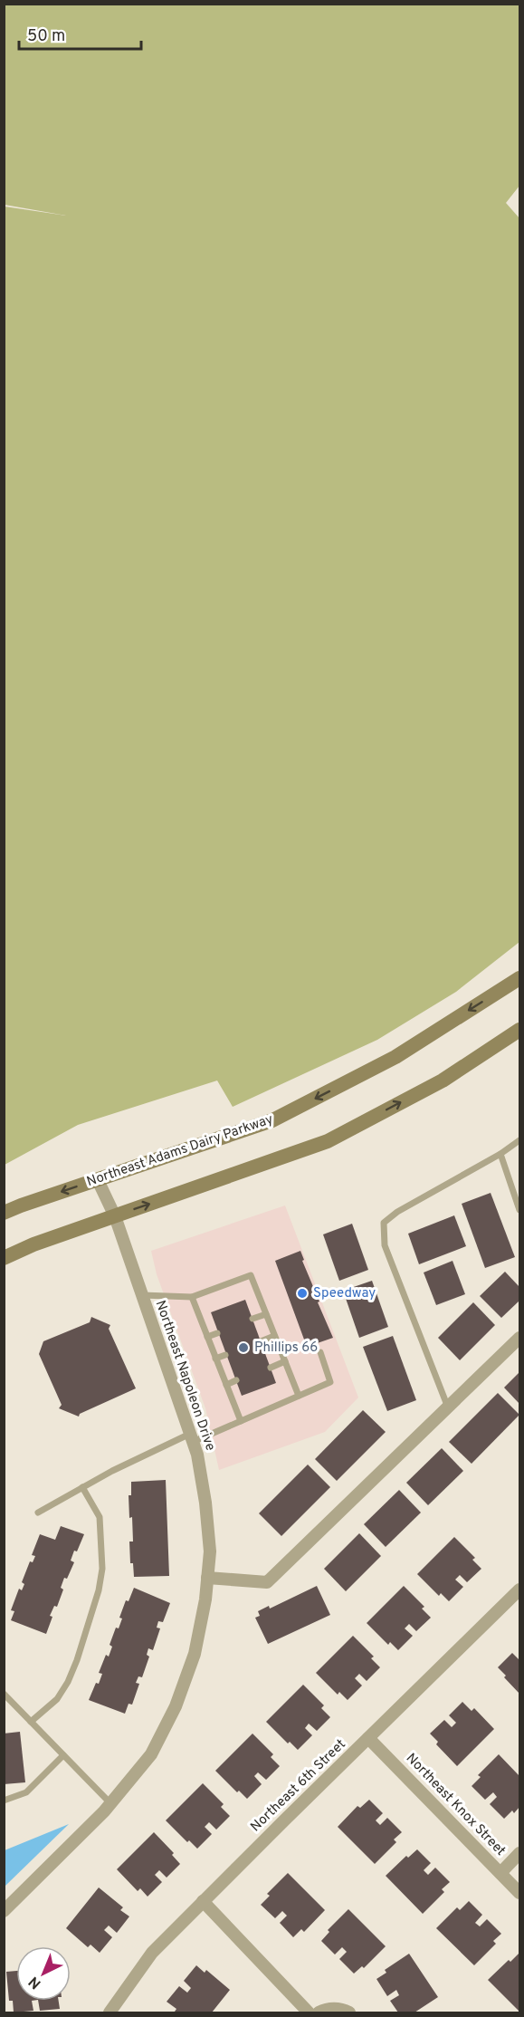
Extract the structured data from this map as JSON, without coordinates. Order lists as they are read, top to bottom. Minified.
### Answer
{"streets":{"main road":["Northeast Adams Dairy Parkway"],"street":["Northeast Napoleon Drive","Northeast 6th Street","Northeast Knox Street"]},"crossings":[["Northeast Adams Dairy Parkway","Northeast Napoleon Drive"],["Northeast 6th Street","Northeast Knox Street"]],"places":["Speedway","Phillips 66"],"scale_bar":"50 m","north":"bottom left"}
